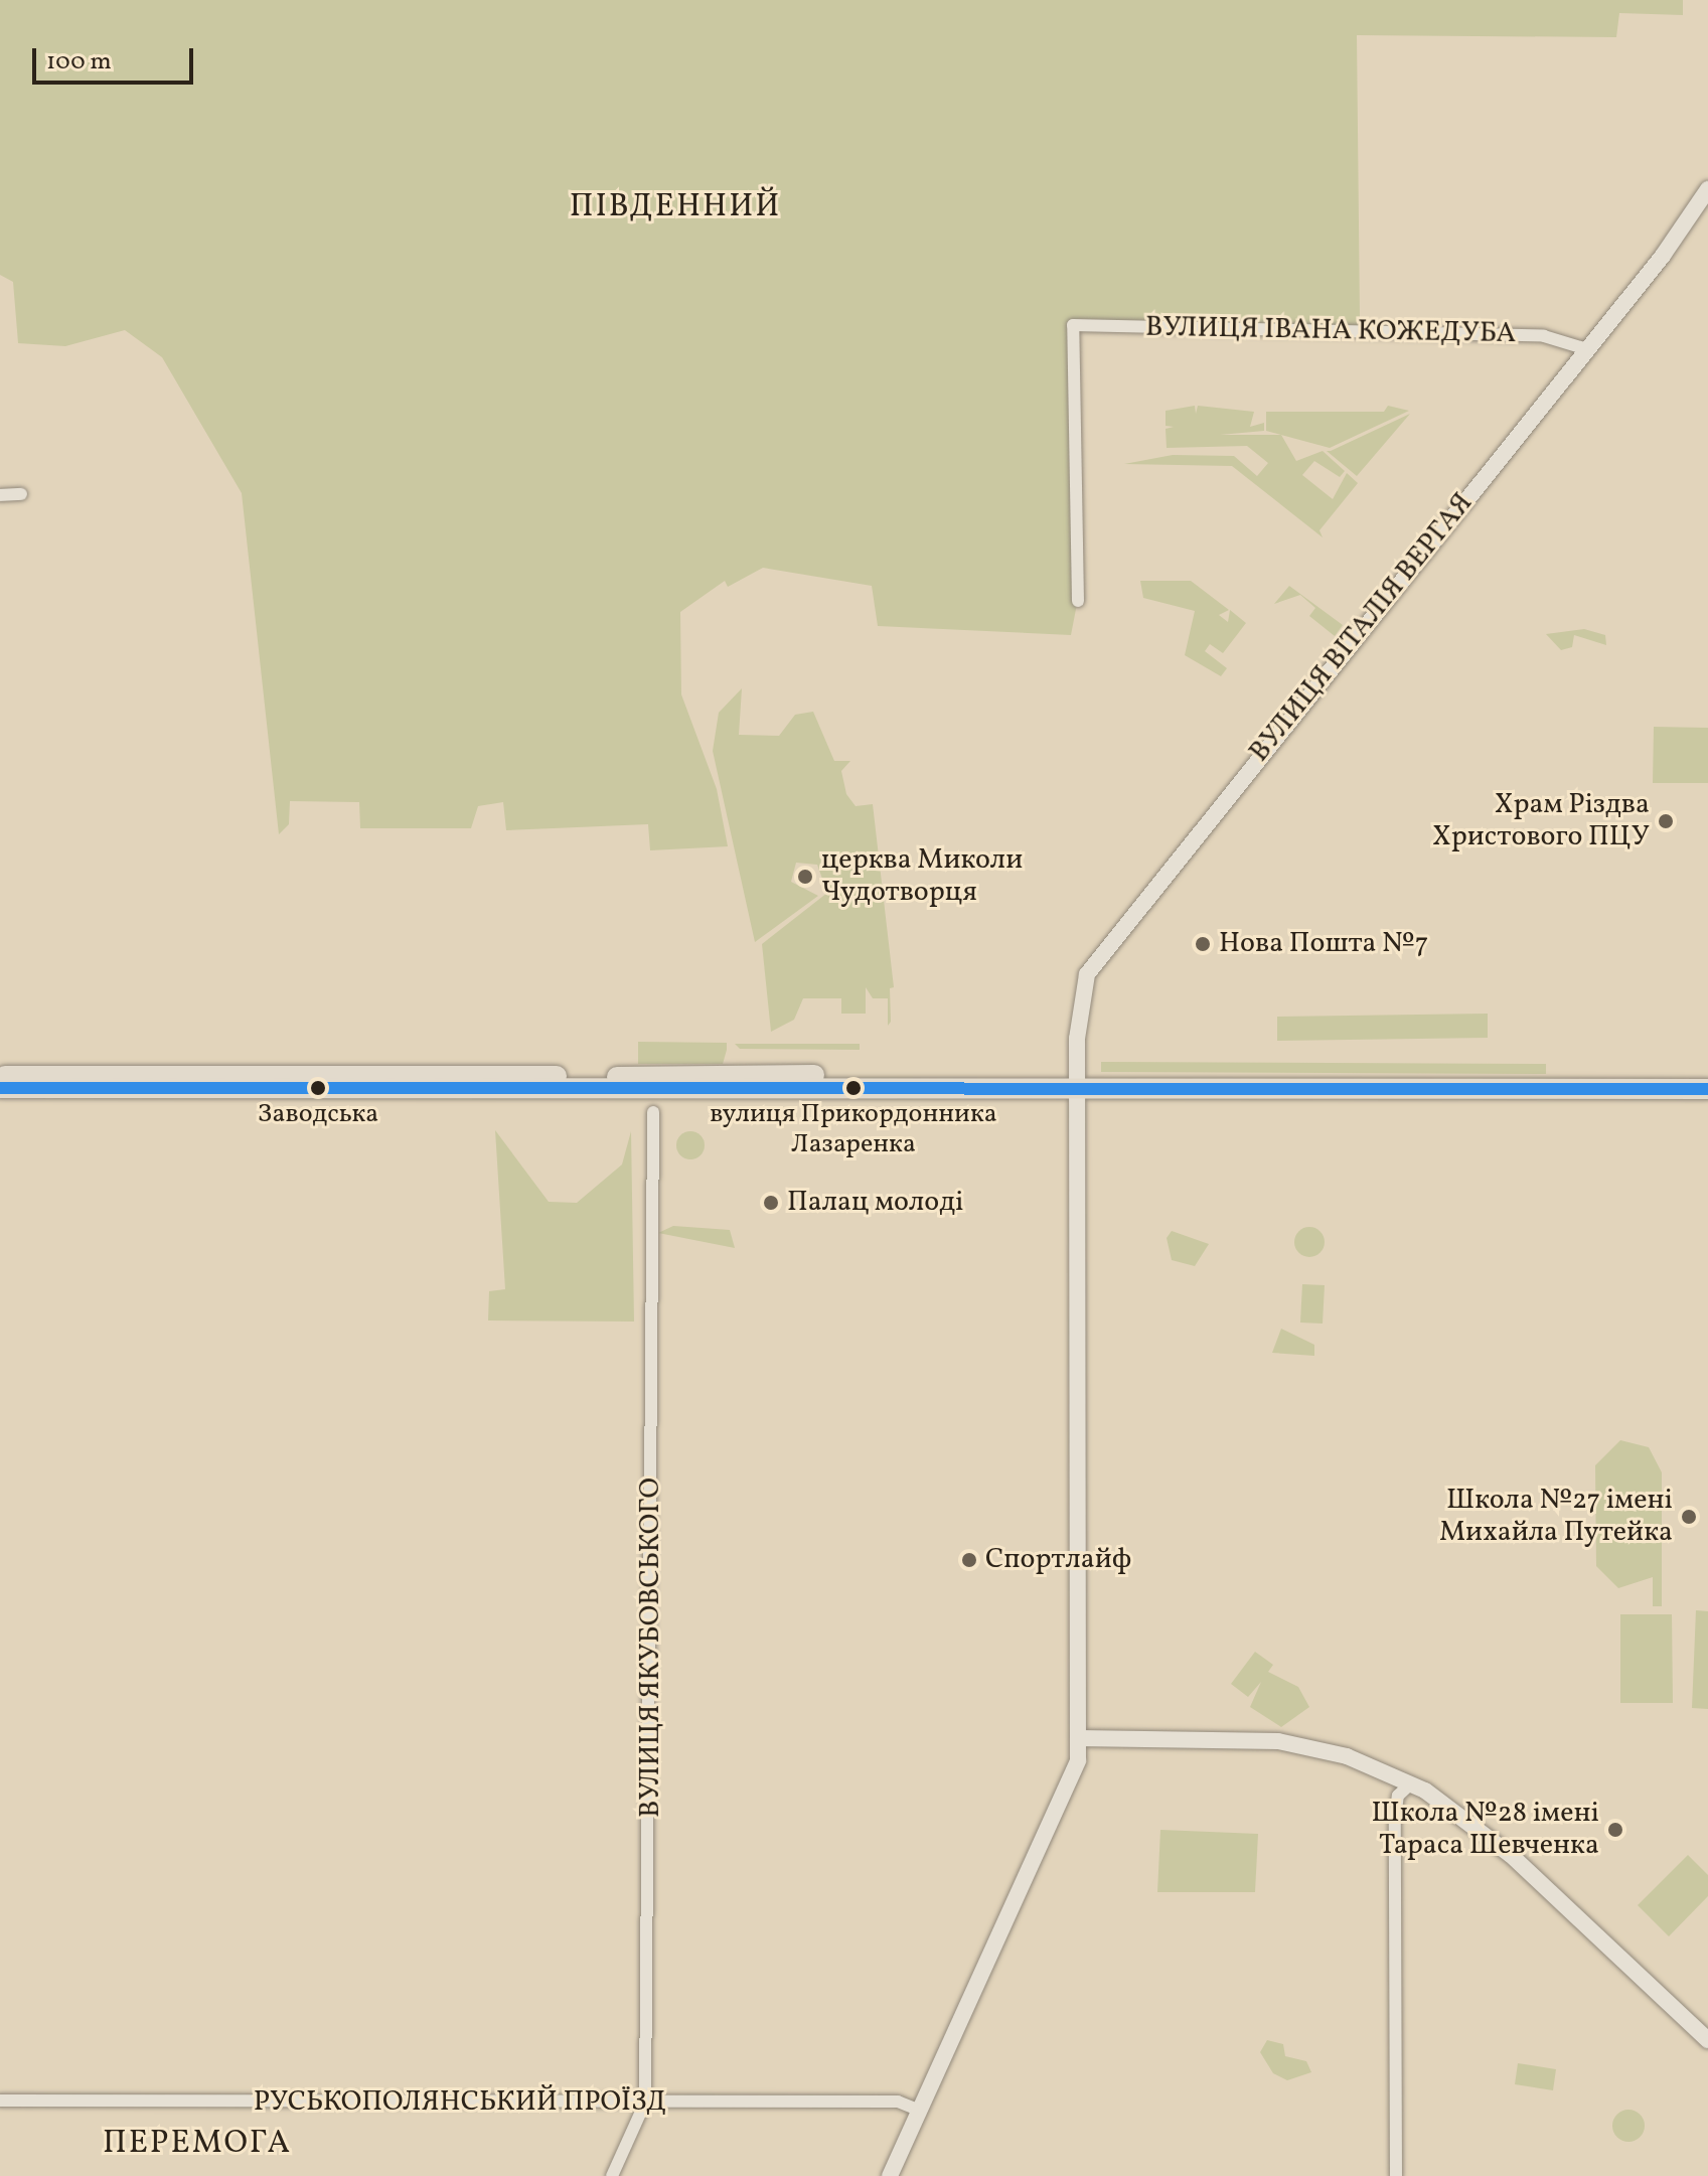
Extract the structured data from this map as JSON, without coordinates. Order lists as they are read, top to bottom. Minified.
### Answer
{"streets":{"street":["ВУЛИЦЯ ІВАНА КОЖЕДУБА","ВУЛИЦЯ ВІТАЛІЯ ВЕРГАЯ","ВУЛИЦЯ ЯКУБОВСЬКОГО","РУСЬКОПОЛЯНСЬКИЙ ПРОЇЗД"]},"crossings":[["ВУЛИЦЯ ІВАНА КОЖЕДУБА","ВУЛИЦЯ ВІТАЛІЯ ВЕРГАЯ"],["ВУЛИЦЯ ЯКУБОВСЬКОГО","РУСЬКОПОЛЯНСЬКИЙ ПРОЇЗД"]],"districts":["ПІВДЕННИЙ","ПЕРЕМОГА"],"places":["Храм Різдва Христового ПЦУ","церква Миколи Чудотворця","Нова Пошта №7","Заводська","вулиця Прикордонника Лазаренка","Палац молоді","Школа №27 імені Михайла Путейка","Спортлайф","Школа №28 імені Тараса Шевченка"],"scale_bar":"100 m"}
